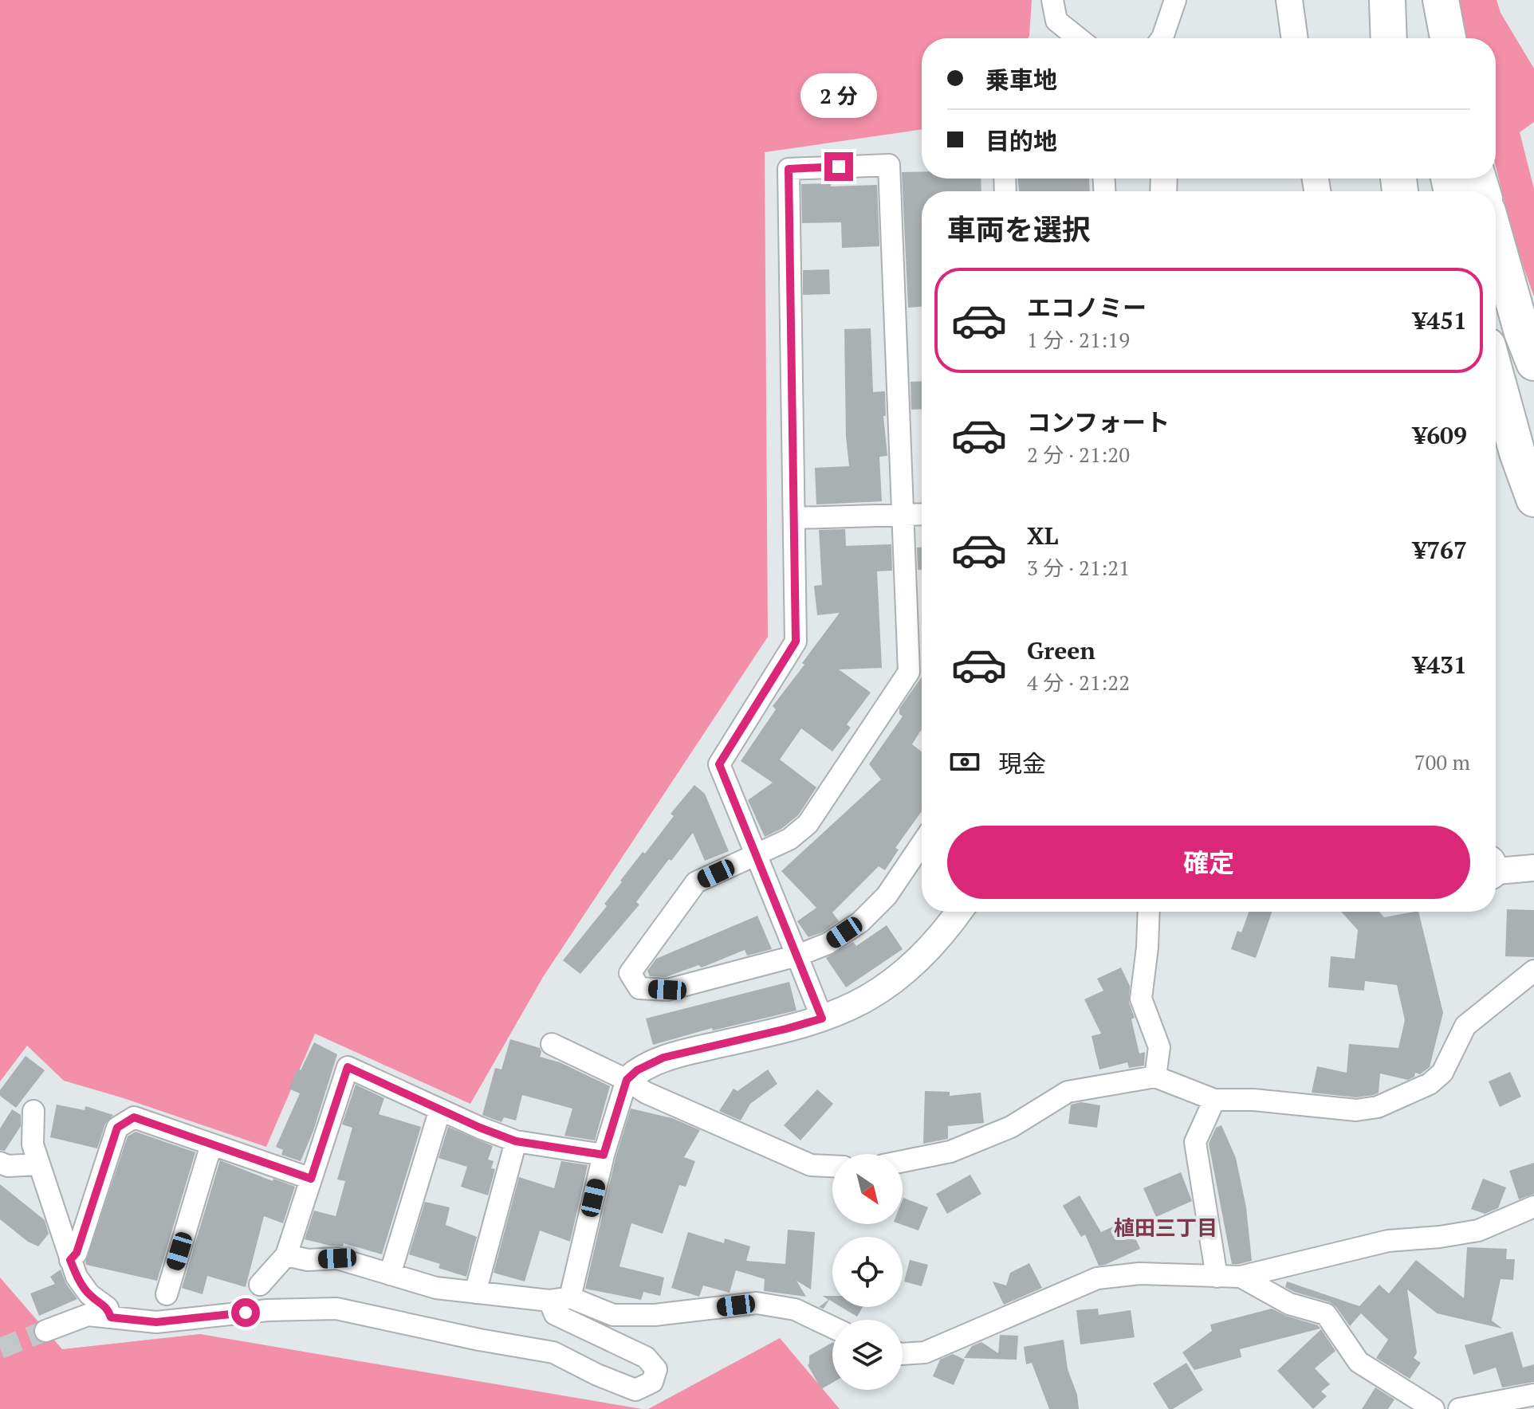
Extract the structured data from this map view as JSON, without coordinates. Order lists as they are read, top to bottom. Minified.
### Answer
{"districts":["植田三丁目"],"north":"bottom right","page":{"banner":["乗車地","目的地"],"bubble":"2 分","heading":"車両を選択","list":[{"name":"エコノミー","note":"1 分 · 21:19","value":"¥451"},{"name":"コンフォート","note":"2 分 · 21:20","value":"¥609"},{"name":"XL","note":"3 分 · 21:21","value":"¥767"},{"name":"Green","note":"4 分 · 21:22","value":"¥431"}],"pay":["現金","700 m"],"buttons":"確定"}}
